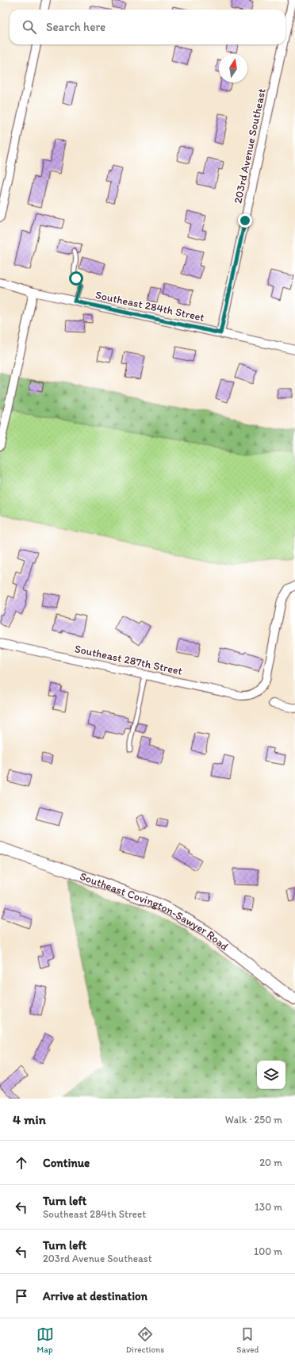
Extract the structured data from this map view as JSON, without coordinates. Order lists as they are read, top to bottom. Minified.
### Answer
{"streets":{"street":["203rd Avenue Southeast","Southeast 284th Street","Southeast 287th Street","Southeast Covington-Sawyer Road"]},"crossings":[["203rd Avenue Southeast","Southeast 284th Street"]],"north":"top","page":{"search":"Search here","heading":["4 min","Walk · 250 m"],"list":[["Continue","20 m"],["Turn left","Southeast 284th Street","130 m"],["Turn left","203rd Avenue Southeast","100 m"],"Arrive at destination"],"nav":["Map","Directions","Saved"]}}
